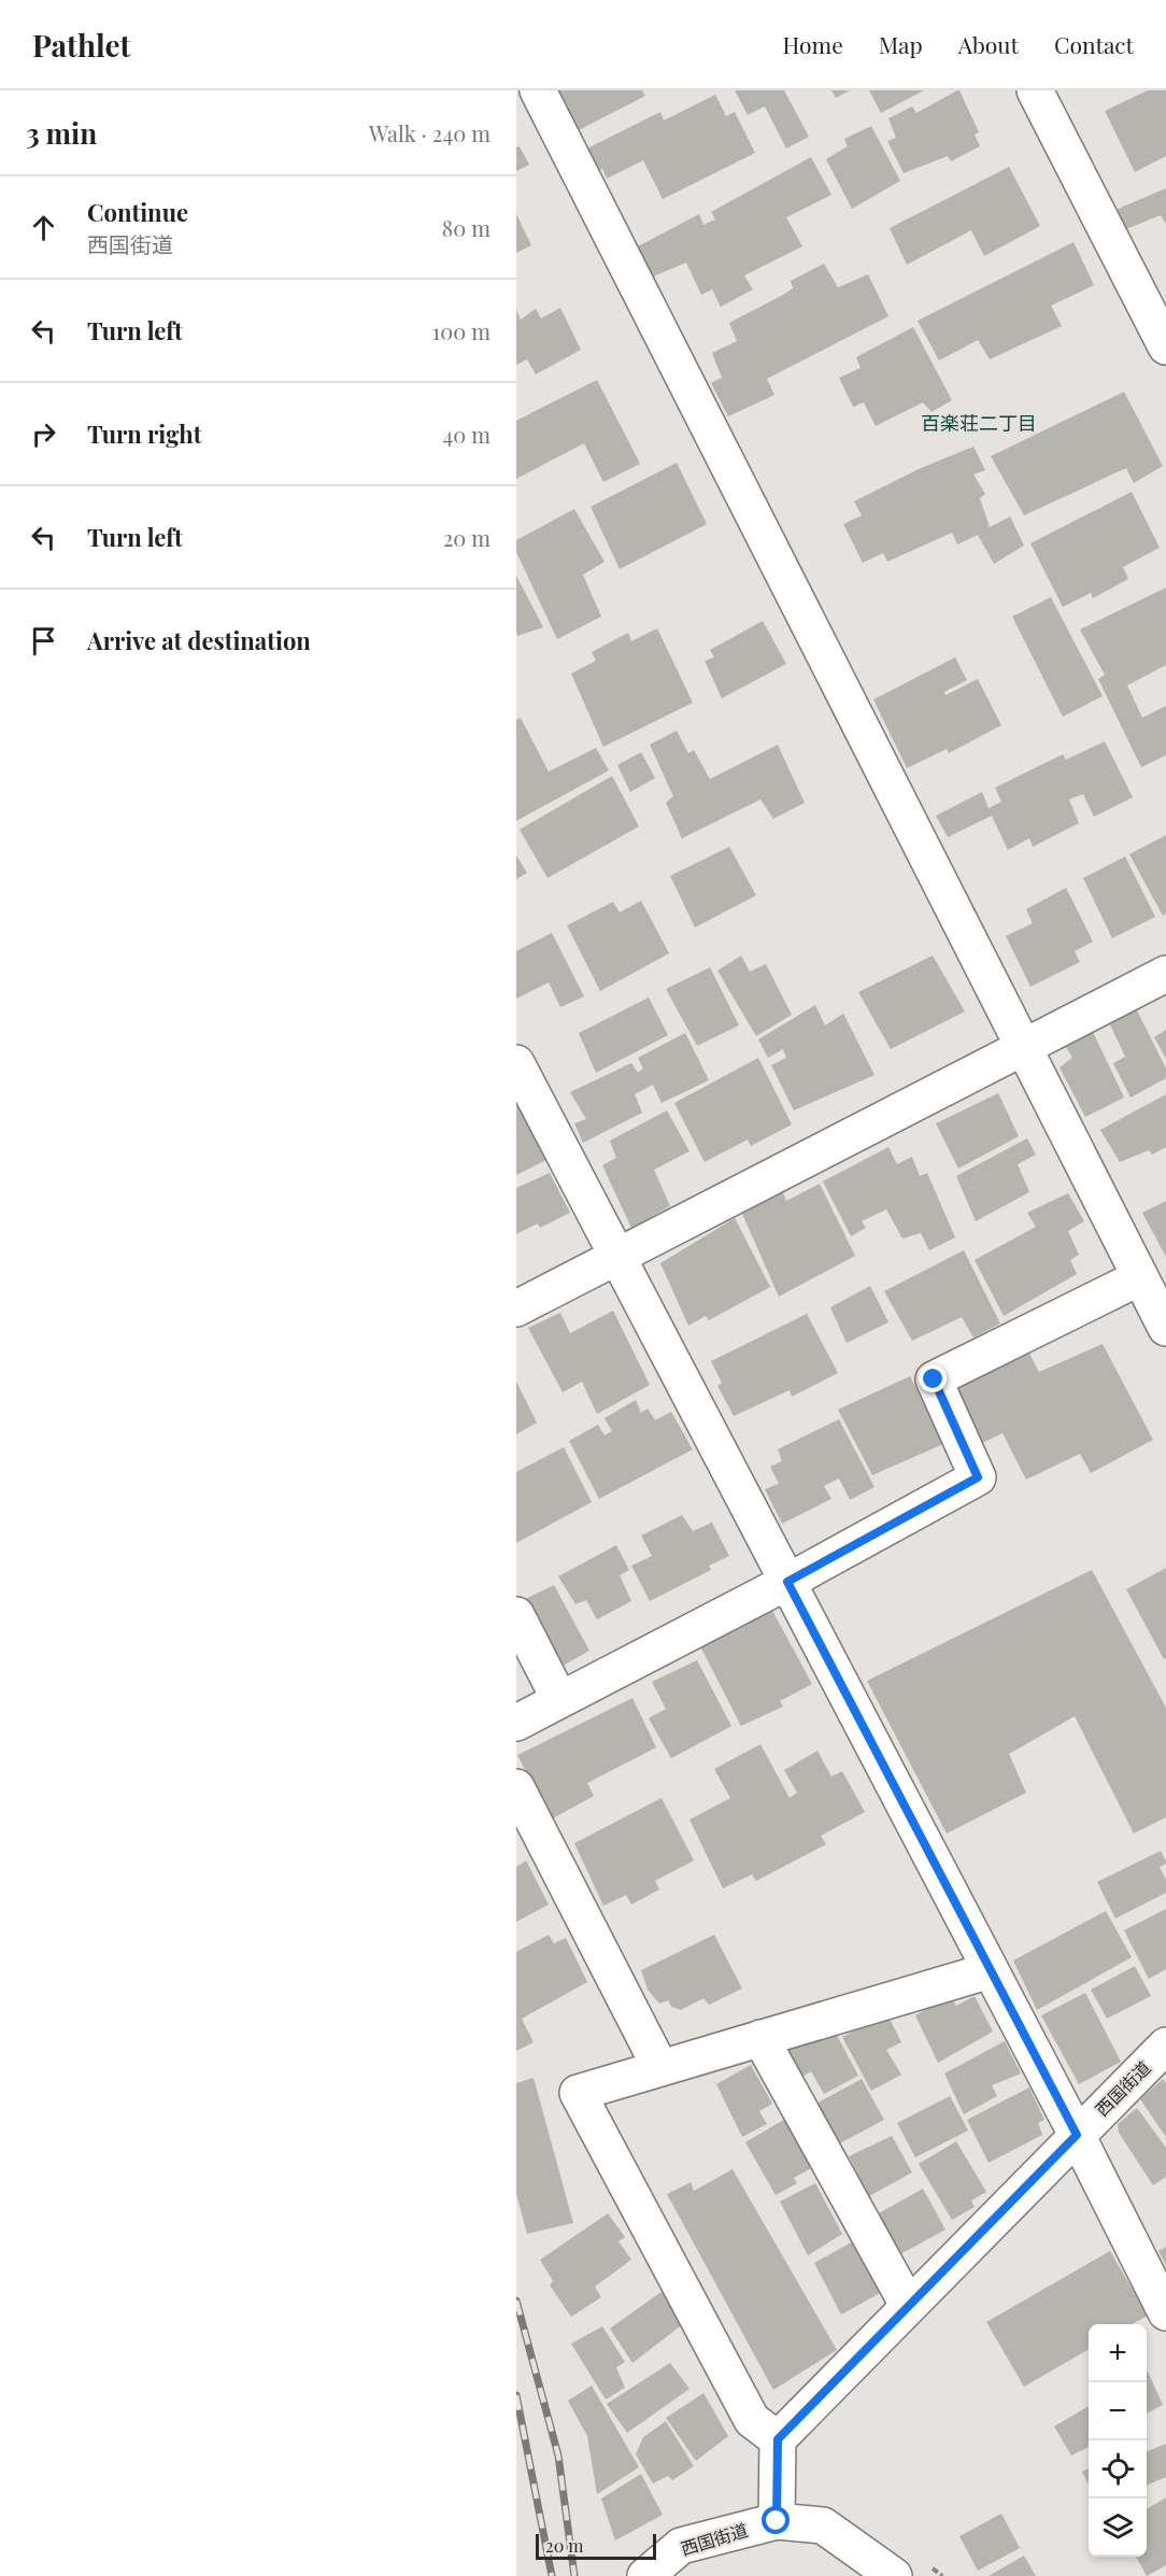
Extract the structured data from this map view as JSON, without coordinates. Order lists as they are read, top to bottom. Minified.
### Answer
{"streets":{"street":["西国街道"]},"districts":["百楽荘二丁目"],"scale_bar":"20 m","page":{"header":"Pathlet","nav":["Home","Map","About","Contact"],"heading":["3 min","Walk · 240 m"],"list":[["Continue","西国街道","80 m"],["Turn left","100 m"],["Turn right","40 m"],["Turn left","20 m"],"Arrive at destination"],"map_buttons":["+","−"],"scale":"20 m"}}
